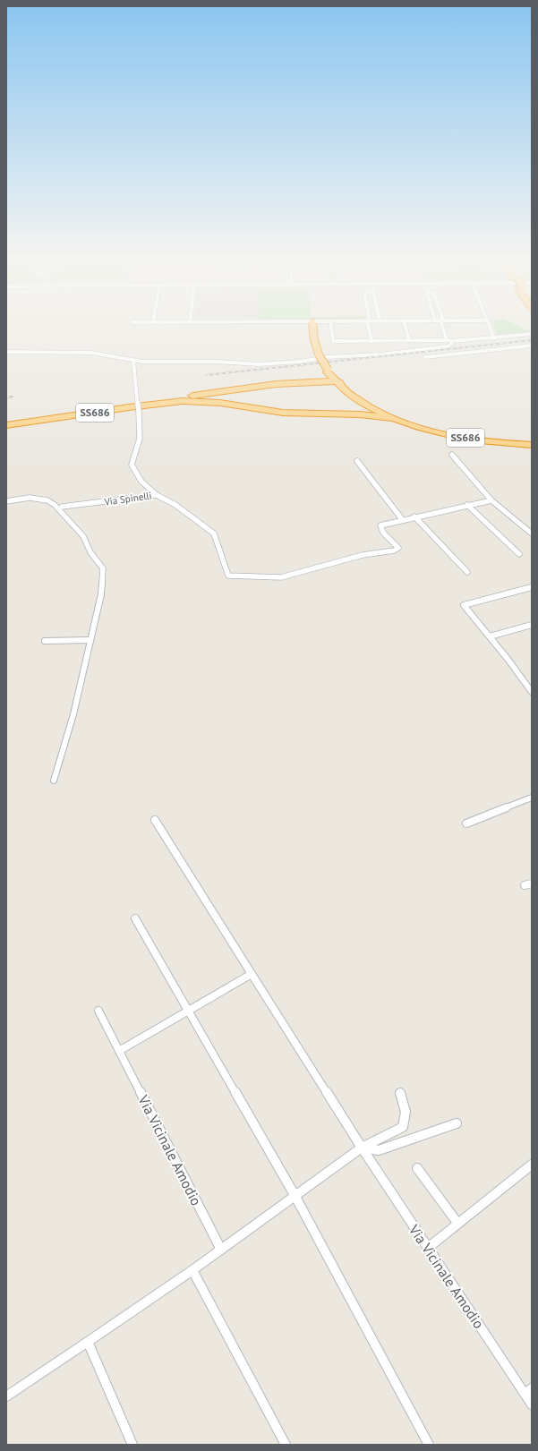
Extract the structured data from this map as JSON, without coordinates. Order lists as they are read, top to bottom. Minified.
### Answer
{"streets":{"highway":["SS686"],"street":["Via Spinelli","Via Vicinale Amodio"]}}
